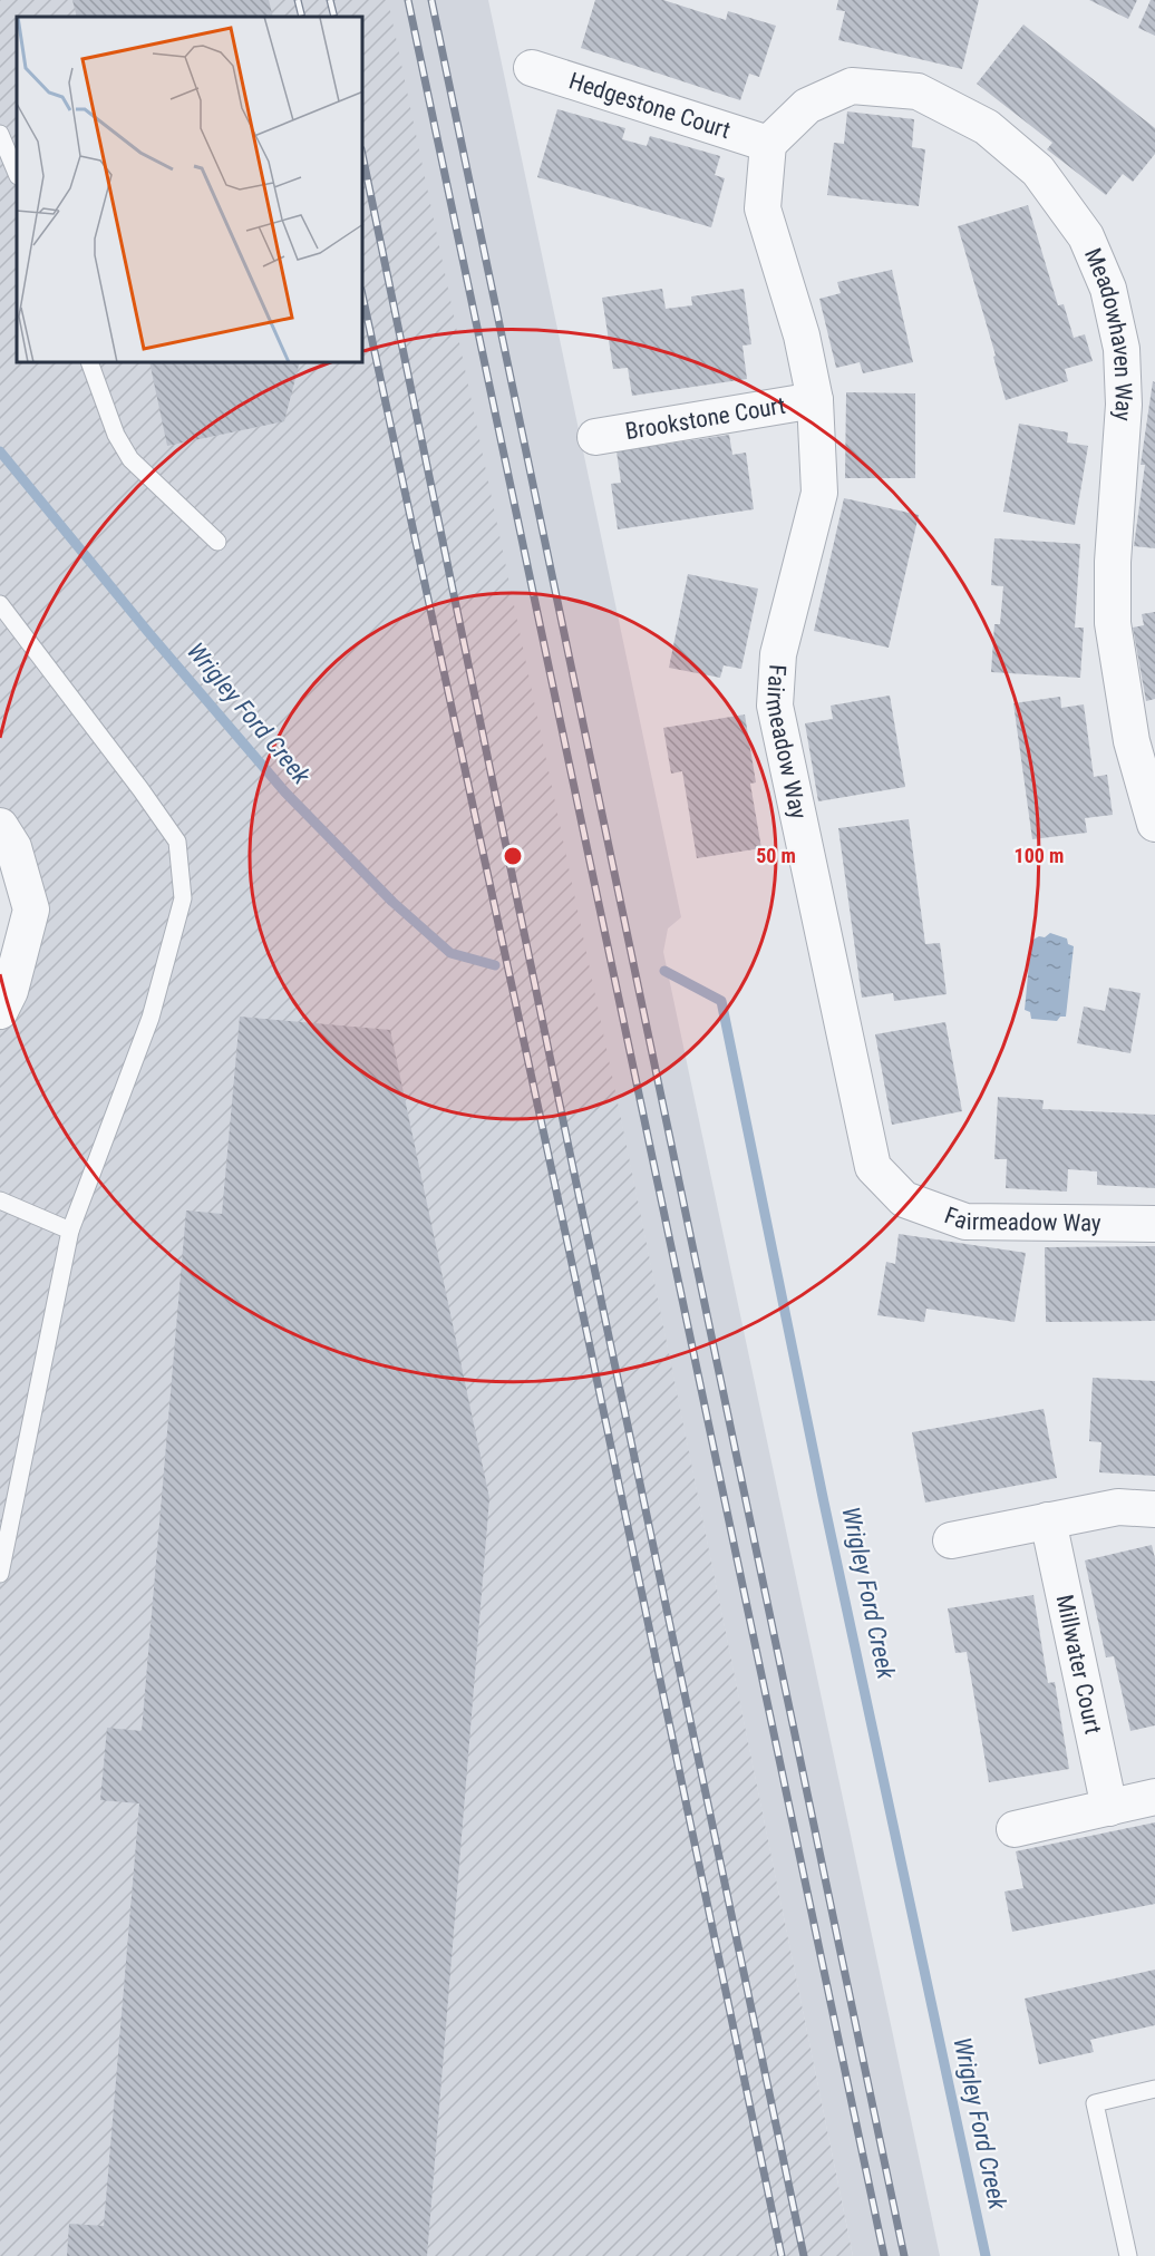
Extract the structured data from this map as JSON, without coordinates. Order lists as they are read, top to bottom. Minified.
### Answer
{"streets":{"street":["Hedgestone Court","Meadowhaven Way","Brookstone Court","Fairmeadow Way","Millwater Court"]},"crossings":[["Hedgestone Court","Meadowhaven Way"],["Hedgestone Court","Fairmeadow Way"],["Meadowhaven Way","Fairmeadow Way"],["Brookstone Court","Fairmeadow Way"]],"water":["Wrigley Ford Creek"],"rings":["50 m","100 m"]}
